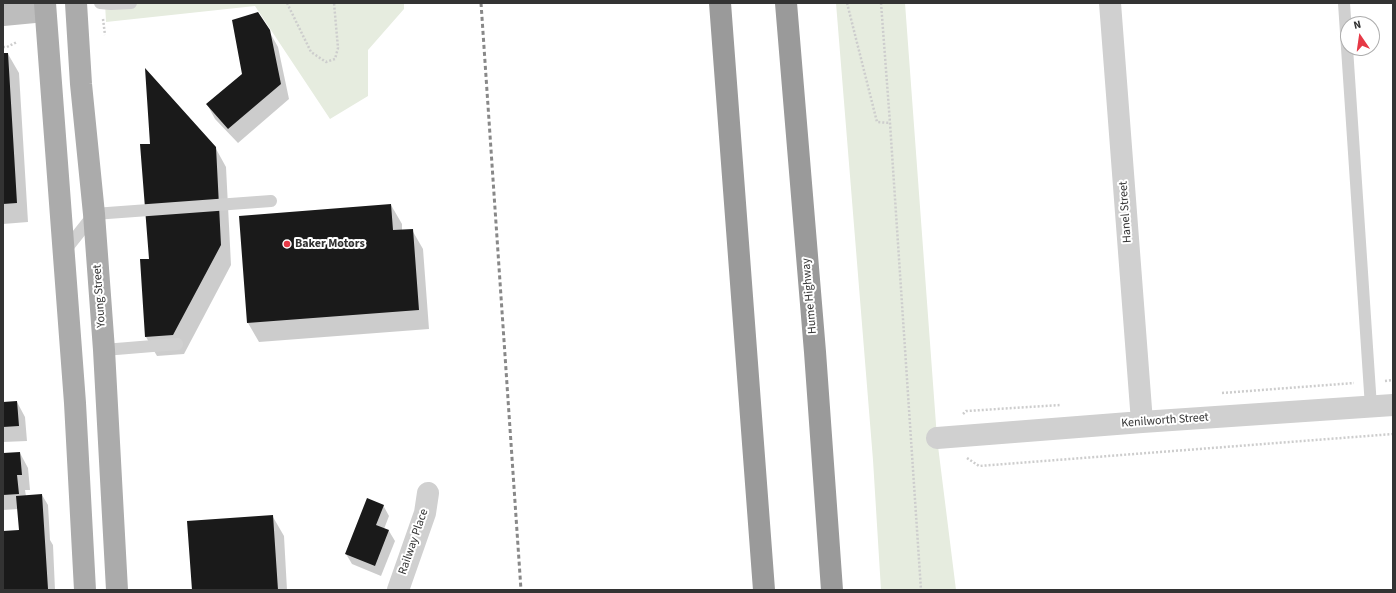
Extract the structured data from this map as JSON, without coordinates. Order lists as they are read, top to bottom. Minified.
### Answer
{"streets":{"highway":["Hume Highway"],"main road":["Young Street"],"street":["Hanel Street","Kenilworth Street","Railway Place"]},"crossings":[["Hanel Street","Kenilworth Street"]],"places":["Baker Motors"],"north":"top"}
